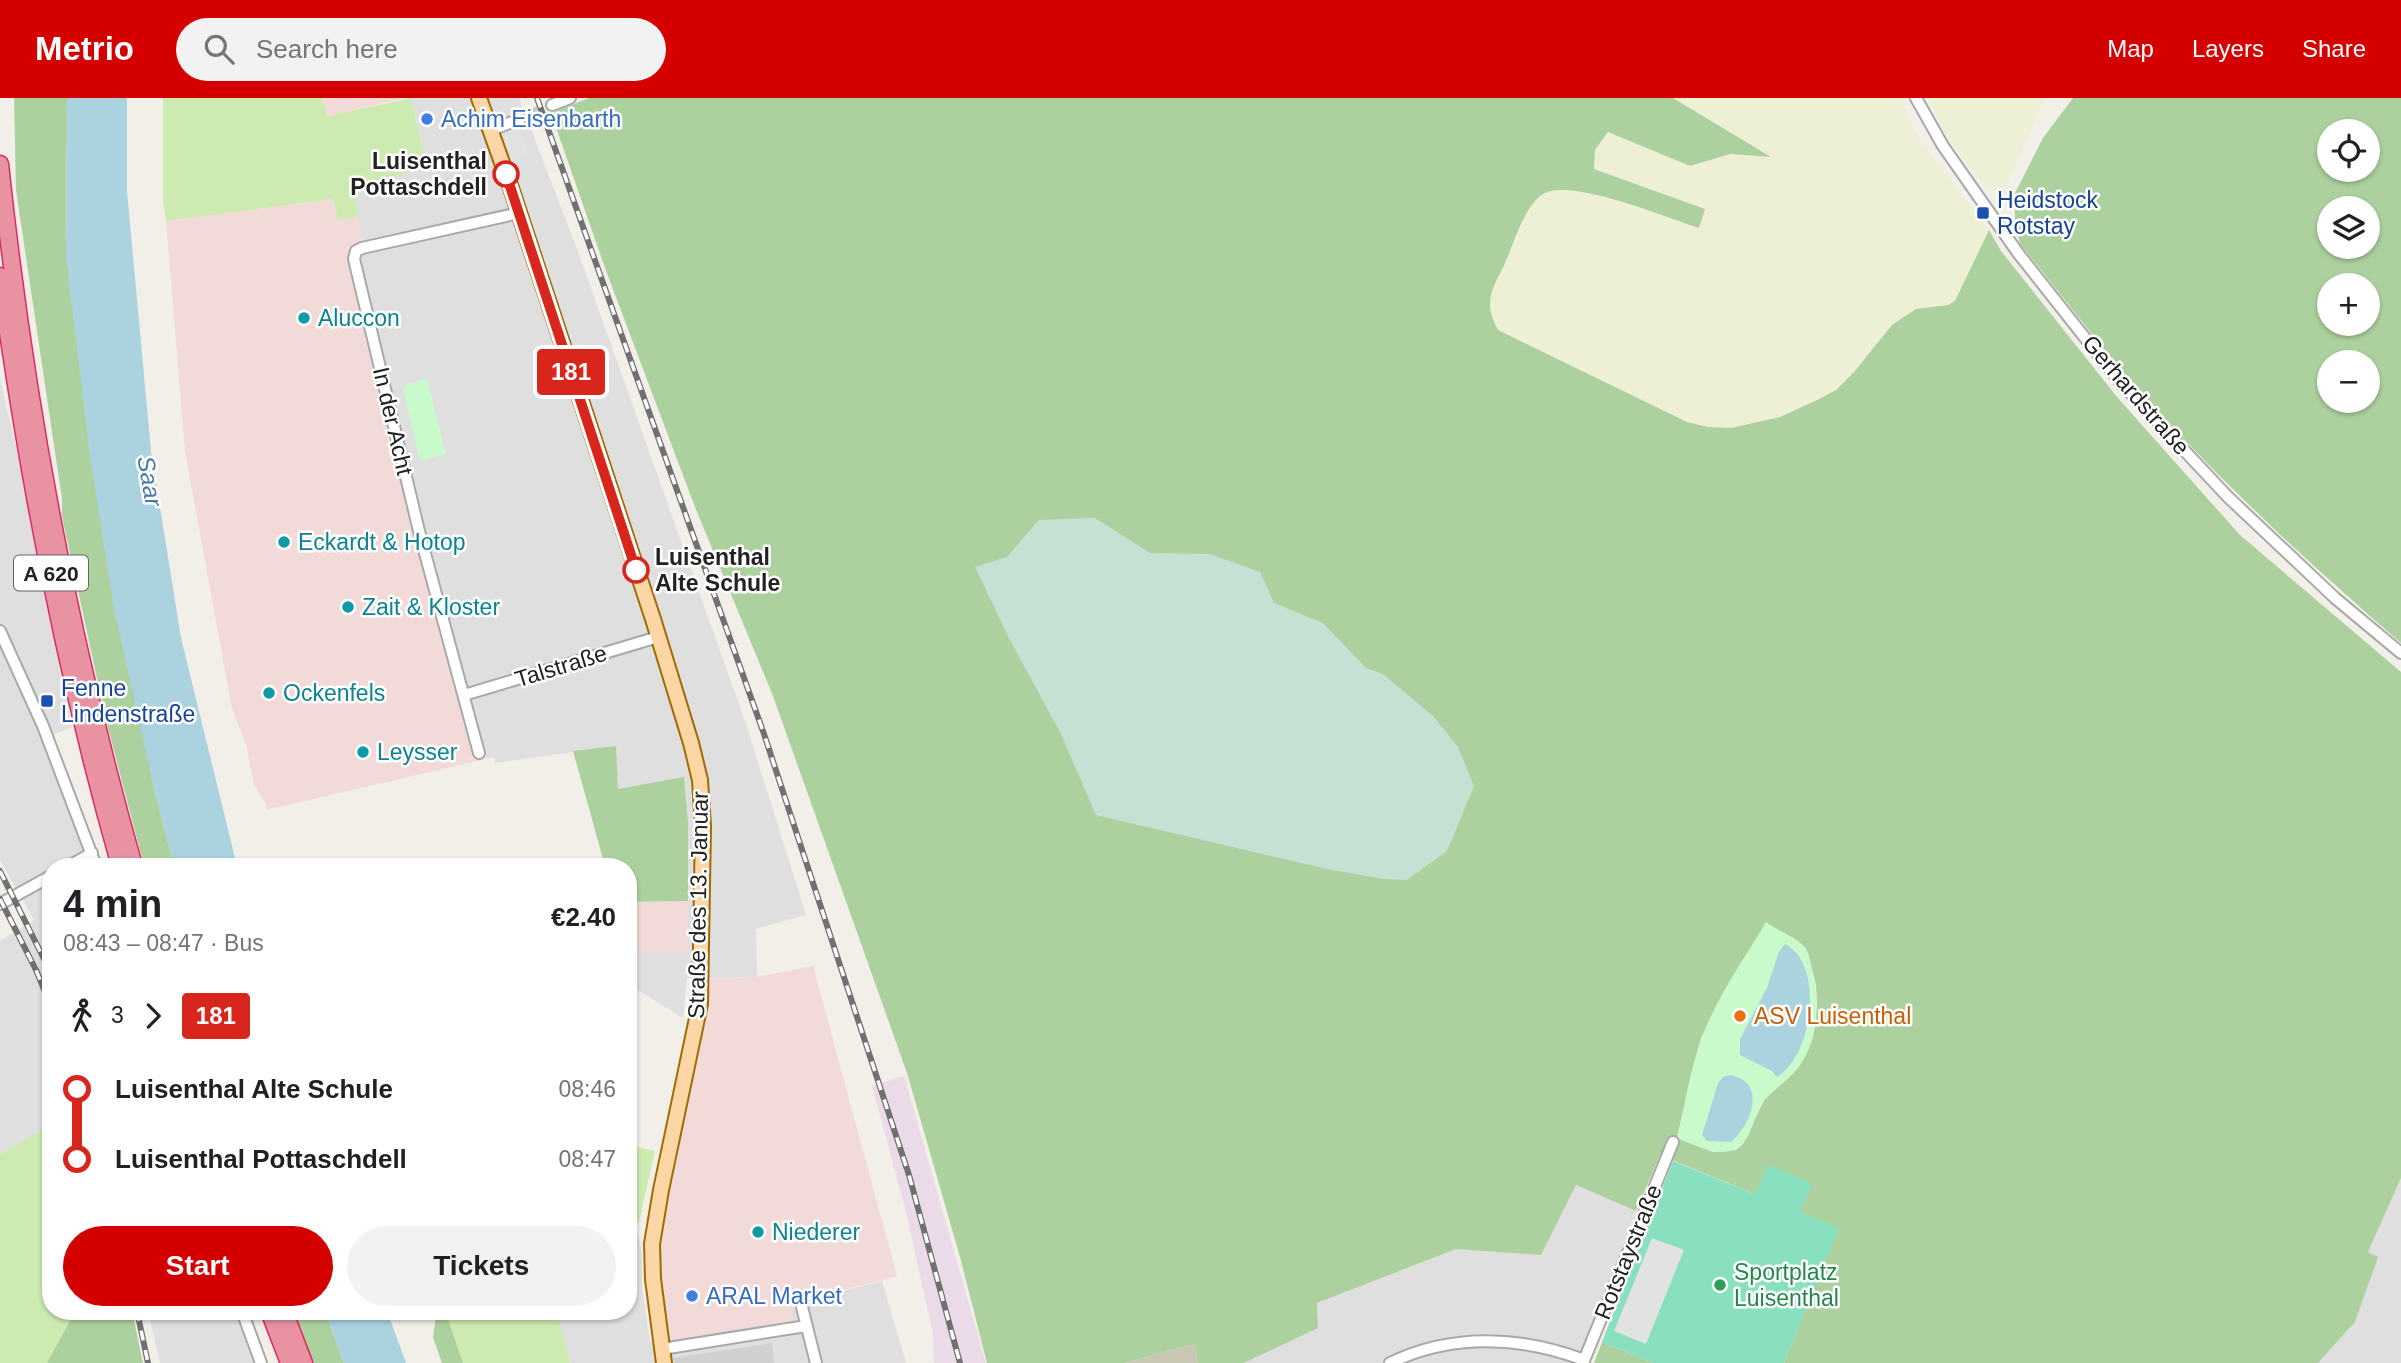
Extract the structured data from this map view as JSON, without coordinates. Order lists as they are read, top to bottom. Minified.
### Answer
{"streets":{"highway":["A 620"],"main road":["Straße des 13. Januar"],"street":["Gerhardstraße","In der Acht","Talstraße","Rotstaystraße"]},"crossings":[["In der Acht","Talstraße"],["In der Acht","Straße des 13. Januar"],["Talstraße","Straße des 13. Januar"]],"water":["Saar"],"places":{"other":["Achim Eisenbarth","Luisenthal Pottaschdell","Aluccon","Eckardt & Hotop","Luisenthal Alte Schule","Zait & Kloster","Ockenfels","Leysser","ASV Luisenthal","Niederer","Sportplatz Luisenthal","ARAL Market"],"transit":["Heidstock Rotstay","Fenne Lindenstraße"]},"lines":["bus line 181"],"page":{"header":"Metrio","search":"Search here","nav":["Map","Layers","Share"],"on_map":"181","map_buttons":["+","−"],"heading":["4 min","08:43 – 08:47 · Bus","€2.40"],"legs":["3","181"],"list":[{"name":"Luisenthal Alte Schule","value":"08:46"},{"name":"Luisenthal Pottaschdell","value":"08:47"}],"buttons":["Start","Tickets"]}}
